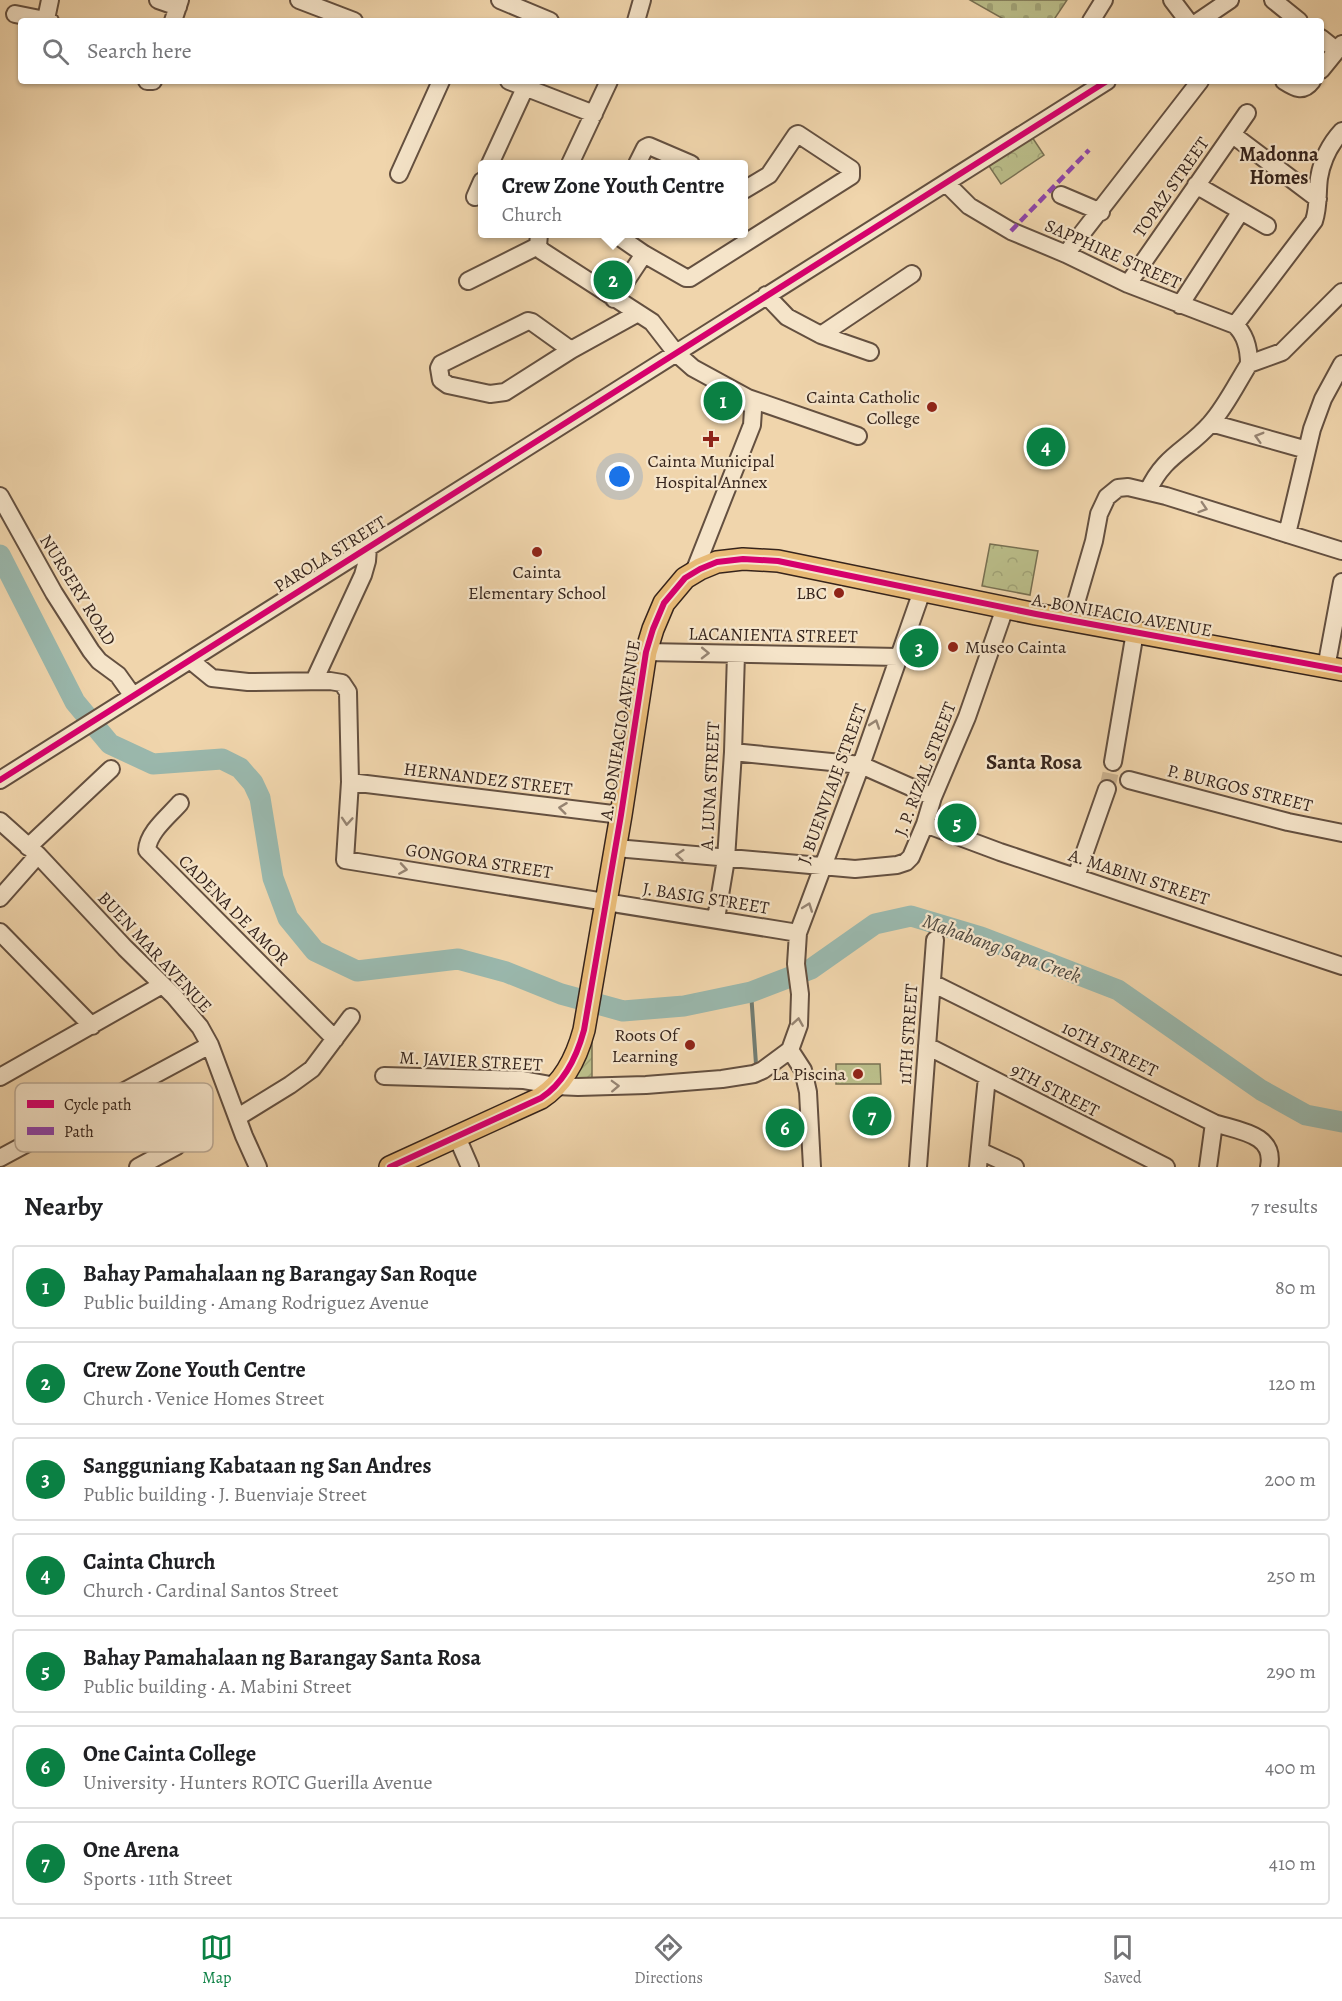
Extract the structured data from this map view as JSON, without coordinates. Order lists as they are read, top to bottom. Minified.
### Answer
{"streets":{"main road":["A. BONIFACIO AVENUE"],"street":["TOPAZ STREET","SAPPHIRE STREET","PAROLA STREET","NURSERY ROAD","LACANIENTA STREET","J. P. RIZAL STREET","HERNANDEZ STREET","J. BUENVIAJE STREET","A. LUNA STREET","P. BURGOS STREET","GONGORA STREET","A. MABINI STREET","J. BASIG STREET","CADENA DE AMOR","BUEN MAR AVENUE","11TH STREET","10TH STREET","M. JAVIER STREET","9TH STREET"]},"crossings":[["TOPAZ STREET","SAPPHIRE STREET"],["SAPPHIRE STREET","PAROLA STREET"],["PAROLA STREET","NURSERY ROAD"],["A. BONIFACIO AVENUE","LACANIENTA STREET"],["A. BONIFACIO AVENUE","J. P. RIZAL STREET"],["A. BONIFACIO AVENUE","HERNANDEZ STREET"],["A. BONIFACIO AVENUE","J. BUENVIAJE STREET"],["A. BONIFACIO AVENUE","GONGORA STREET"],["A. BONIFACIO AVENUE","J. BASIG STREET"],["A. BONIFACIO AVENUE","M. JAVIER STREET"],["LACANIENTA STREET","J. BUENVIAJE STREET"],["LACANIENTA STREET","A. LUNA STREET"],["J. P. RIZAL STREET","J. BUENVIAJE STREET"],["J. P. RIZAL STREET","A. MABINI STREET"],["HERNANDEZ STREET","GONGORA STREET"],["J. BUENVIAJE STREET","J. BASIG STREET"],["J. BUENVIAJE STREET","M. JAVIER STREET"],["A. LUNA STREET","J. BASIG STREET"],["GONGORA STREET","J. BASIG STREET"],["11TH STREET","10TH STREET"],["11TH STREET","9TH STREET"]],"one_way":["LACANIENTA STREET","HERNANDEZ STREET","J. BUENVIAJE STREET","GONGORA STREET","M. JAVIER STREET"],"districts":["Madonna Homes","Santa Rosa"],"water":["Mahabang Sapa Creek"],"places":{"other":["Cainta Catholic College","Cainta Elementary School","LBC","Museo Cainta","Roots Of Learning","La Piscina"],"health":["Cainta Municipal Hospital Annex"]},"legend":["Cycle path","Path"],"page":{"search":"Search here","popup":["Crew Zone Youth Centre","Church"],"pins":["2","1","4","3","5","7","6"],"heading":["Nearby","7 results"],"list":[{"mark":"1","name":"Bahay Pamahalaan ng Barangay San Roque","note":"Public building · Amang Rodriguez Avenue","value":"80 m"},{"mark":"2","name":"Crew Zone Youth Centre","note":"Church · Venice Homes Street","value":"120 m"},{"mark":"3","name":"Sangguniang Kabataan ng San Andres","note":"Public building · J. Buenviaje Street","value":"200 m"},{"mark":"4","name":"Cainta Church","note":"Church · Cardinal Santos Street","value":"250 m"},{"mark":"5","name":"Bahay Pamahalaan ng Barangay Santa Rosa","note":"Public building · A. Mabini Street","value":"290 m"},{"mark":"6","name":"One Cainta College","note":"University · Hunters ROTC Guerilla Avenue","value":"400 m"},{"mark":"7","name":"One Arena","note":"Sports · 11th Street","value":"410 m"}],"nav":["Map","Directions","Saved"]}}
